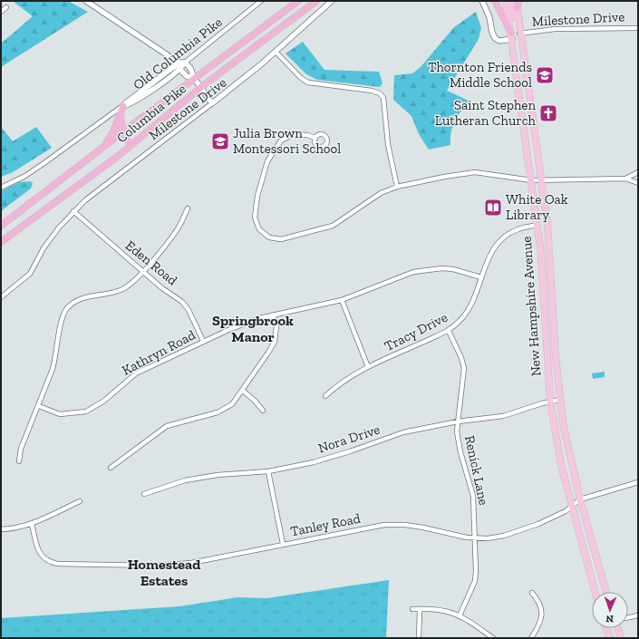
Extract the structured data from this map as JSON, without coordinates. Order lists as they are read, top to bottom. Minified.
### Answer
{"streets":{"highway":["Columbia Pike"],"main road":["New Hampshire Avenue"],"street":["Milestone Drive","Old Columbia Pike","Eden Road","Tracy Drive","Kathryn Road","Nora Drive","Renick Lane","Tanley Road"]},"crossings":[["Milestone Drive","Eden Road"],["Milestone Drive","New Hampshire Avenue"],["Eden Road","Kathryn Road"],["New Hampshire Avenue","Tracy Drive"],["New Hampshire Avenue","Nora Drive"],["New Hampshire Avenue","Tanley Road"],["Tracy Drive","Kathryn Road"],["Tracy Drive","Renick Lane"],["Nora Drive","Renick Lane"],["Renick Lane","Tanley Road"]],"districts":["Springbrook Manor","Homestead Estates"],"places":{"school or university":["Thornton Friends Middle School","Julia Brown Montessori School"],"church":["Saint Stephen Lutheran Church"],"library":["White Oak Library"]},"north":"bottom"}
